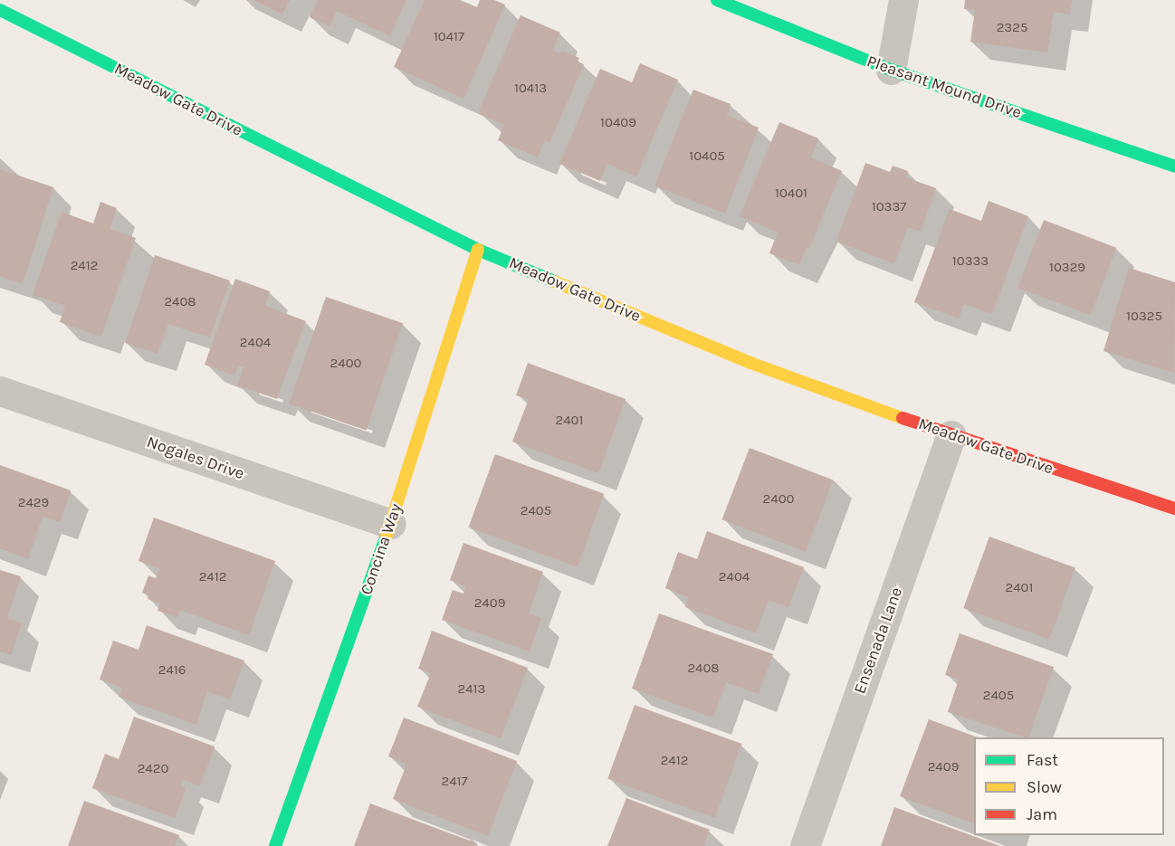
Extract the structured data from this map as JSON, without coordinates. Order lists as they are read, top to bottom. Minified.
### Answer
{"streets":{"street":["Pleasant Mound Drive","Meadow Gate Drive","Nogales Drive","Concina Way","Ensenada Lane"]},"crossings":[["Meadow Gate Drive","Concina Way"],["Meadow Gate Drive","Ensenada Lane"],["Nogales Drive","Concina Way"]],"house_numbers":["2325","10417","10413","10409","10405","10401","10337","10333","2412","10329","2408","10325","2404","2400","2401","2400","2429","2405","2412","2404","2401","2409","2408","2416","2413","2405","2412","2409","2420","2417"],"legend":["Fast","Slow","Jam"]}
